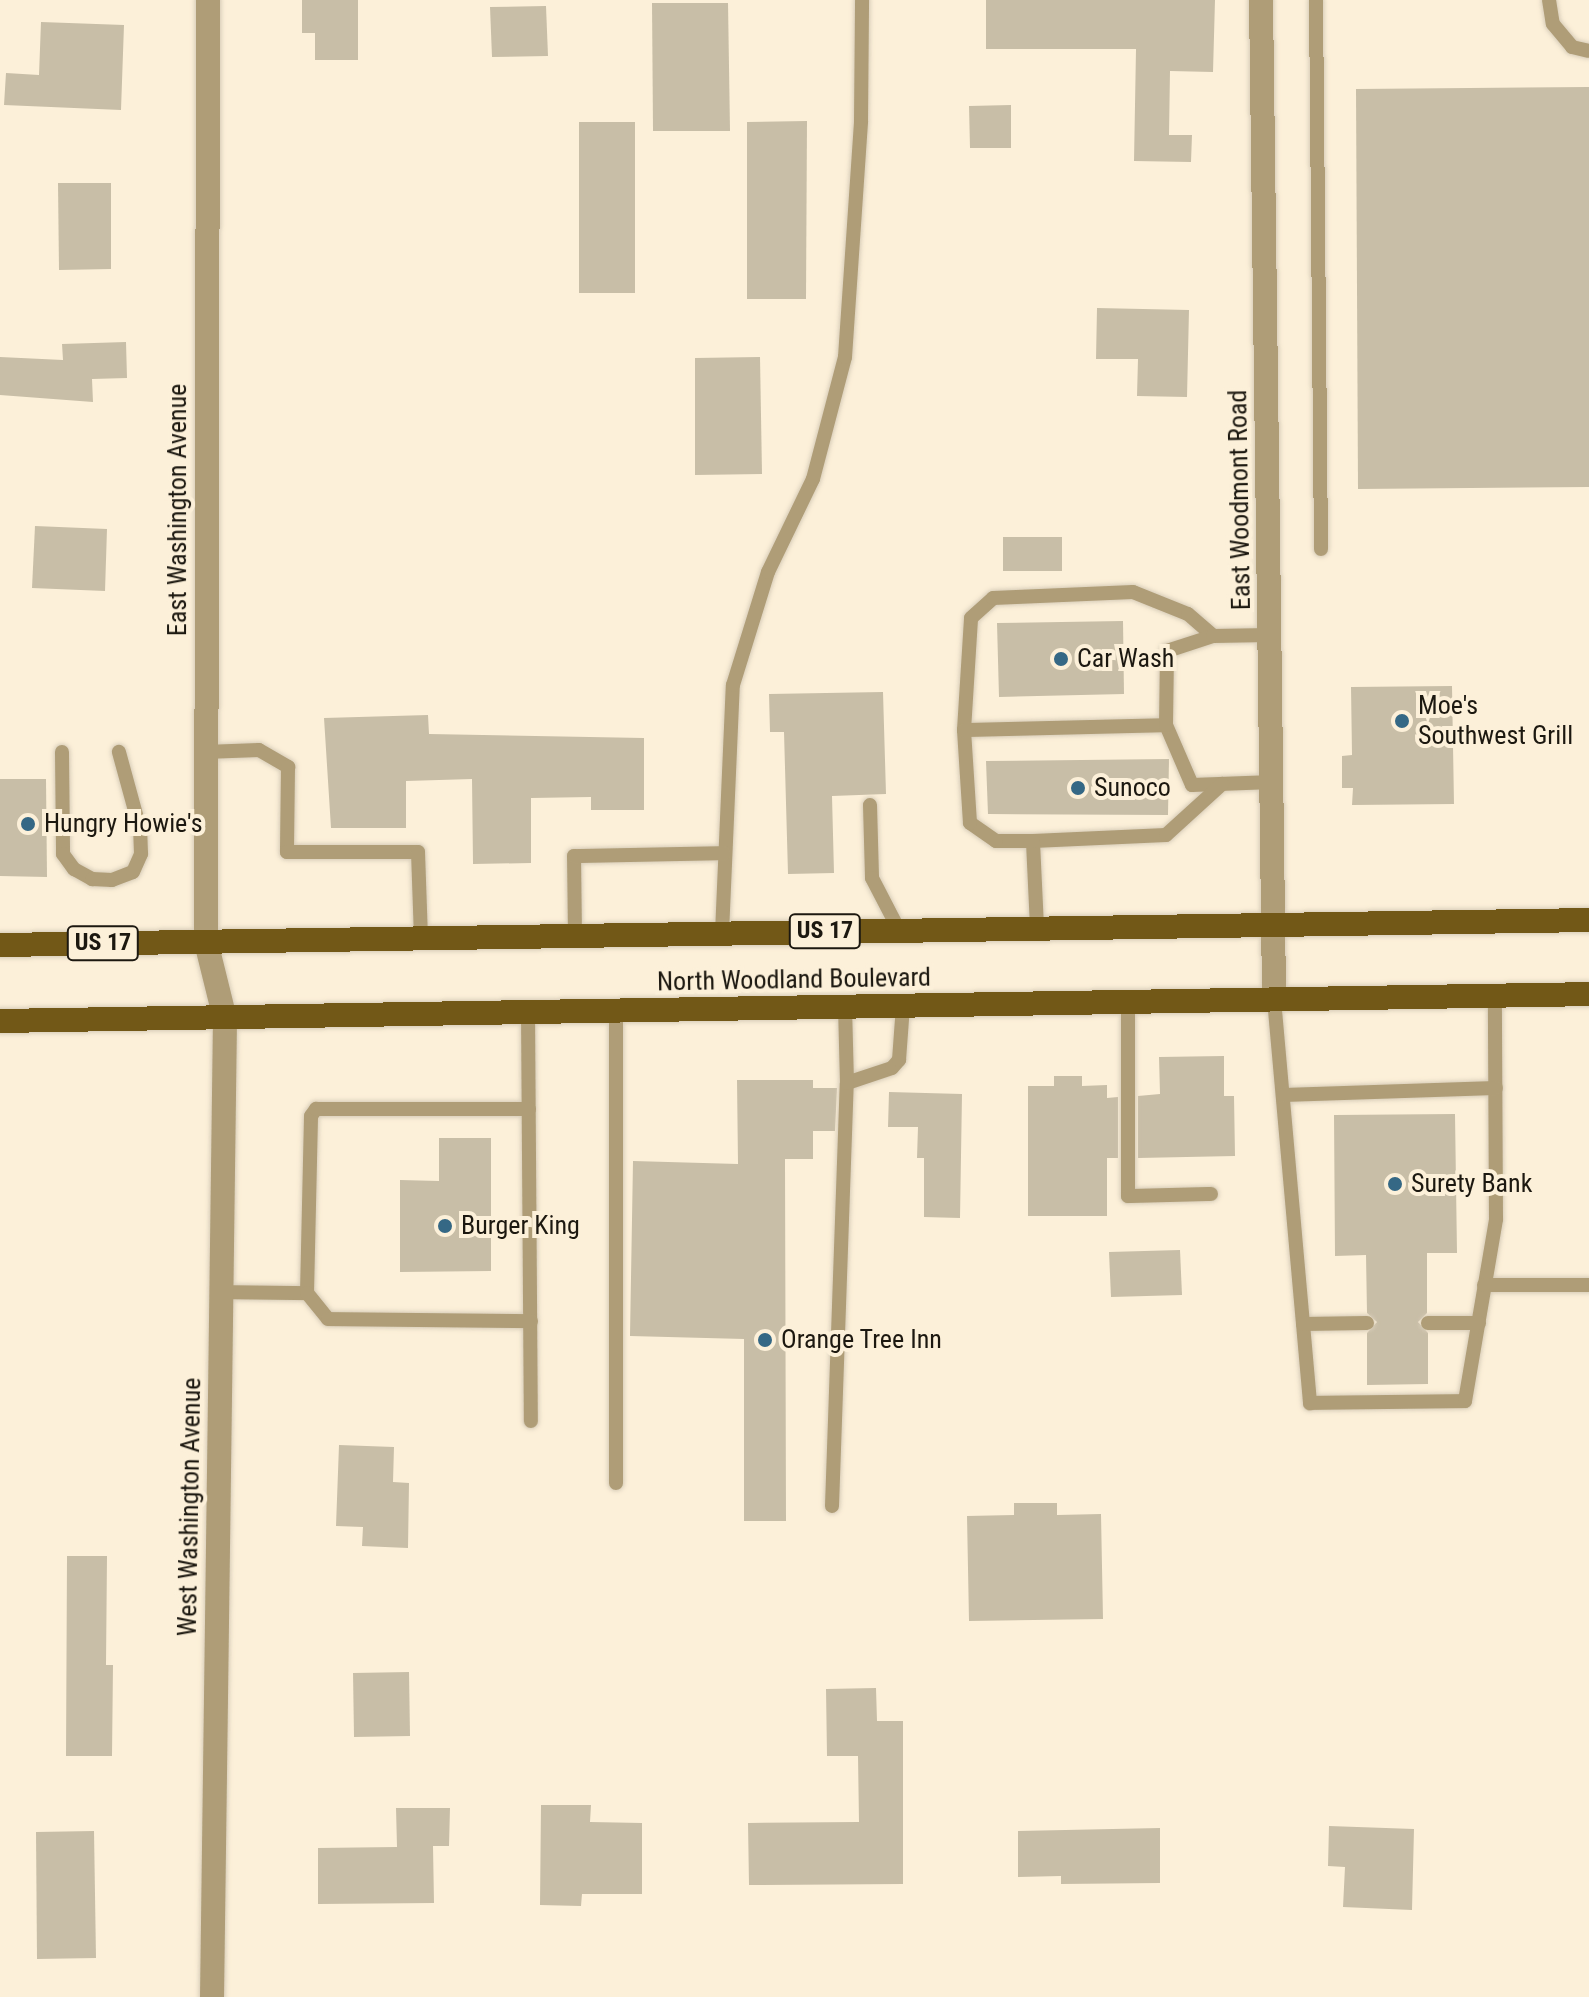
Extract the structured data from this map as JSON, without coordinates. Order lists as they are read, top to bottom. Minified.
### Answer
{"streets":{"main road":["US 17","North Woodland Boulevard"],"street":["East Woodmont Road","East Washington Avenue","West Washington Avenue"]},"crossings":[["East Woodmont Road","North Woodland Boulevard"],["East Washington Avenue","North Woodland Boulevard"],["East Washington Avenue","West Washington Avenue"],["North Woodland Boulevard","West Washington Avenue"]],"places":["Car Wash","Moe's Southwest Grill","Sunoco","Hungry Howie's","Surety Bank","Burger King","Orange Tree Inn"]}
